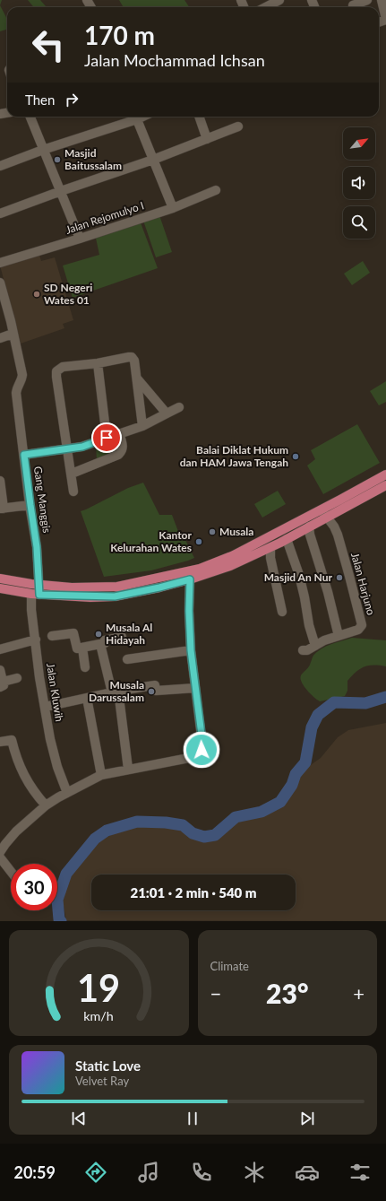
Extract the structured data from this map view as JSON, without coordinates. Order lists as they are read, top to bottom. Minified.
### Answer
{"streets":{"street":["Jalan Rejomulyo I","Gang Manggis","Jalan Harjuno","Jalan Kluwih"]},"crossings":[["Gang Manggis","Jalan Kluwih"]],"places":["Masjid Baitussalam","SD Negeri Wates 01","Balai Diklat Hukum dan HAM Jawa Tengah","Musala","Kantor Kelurahan Wates","Masjid An Nur","Musala Al Hidayah","Musala Darussalam"],"north":"top right","page":{"turn":["170 m","Jalan Mochammad Ichsan"],"then":"Then","limit":"30","trip":"21:01 · 2 min · 540 m","tile":"Climate","heat":["−","23°","+"],"song":["Static Love","Velvet Ray"],"tabs":"20:59","gauge":["19","km/h"]}}
